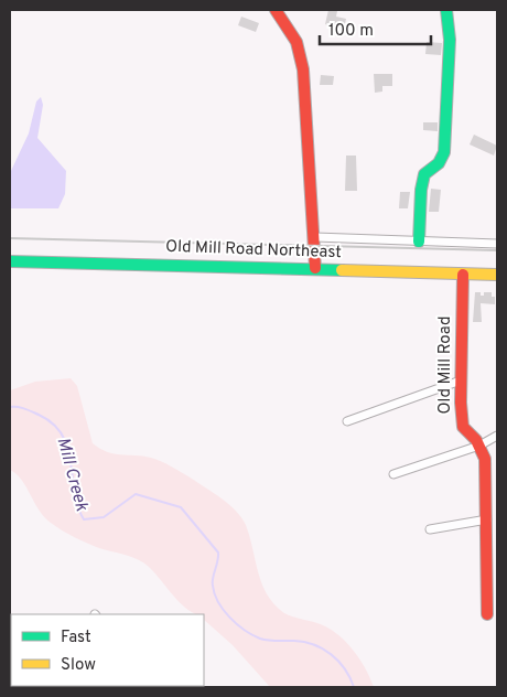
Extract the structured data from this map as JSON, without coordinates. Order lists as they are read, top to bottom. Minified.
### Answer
{"streets":{"street":["Old Mill Road Northeast","Old Mill Road"]},"crossings":[["Old Mill Road Northeast","Old Mill Road"]],"water":["Mill Creek"],"legend":["Fast","Slow"],"scale_bar":"100 m"}
